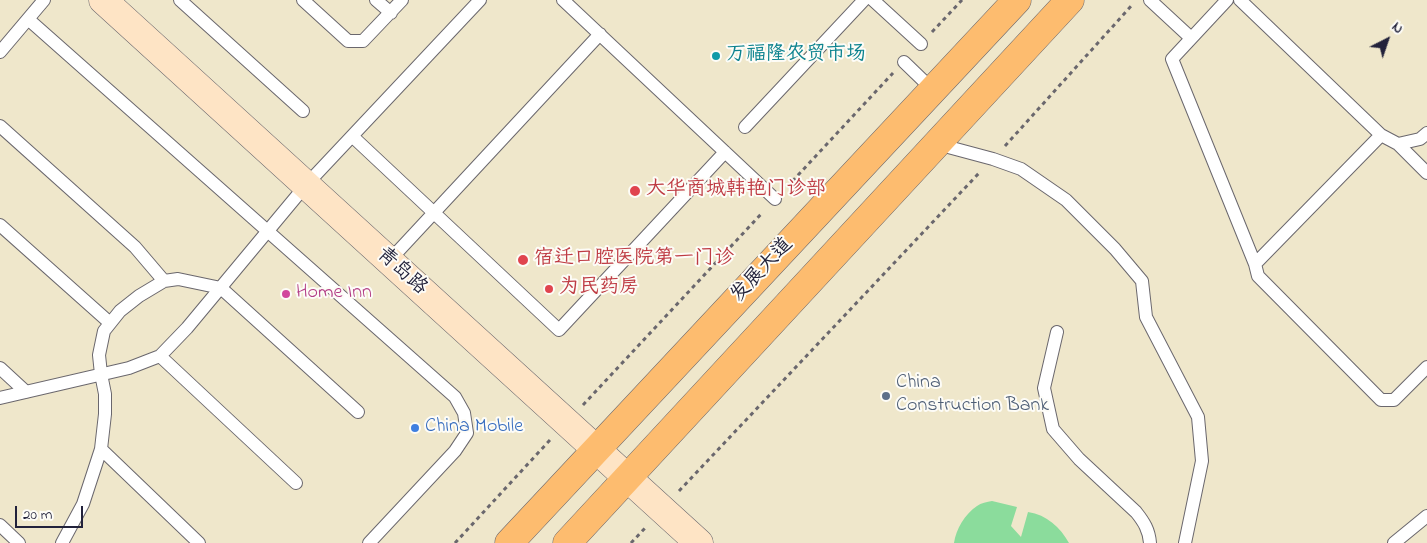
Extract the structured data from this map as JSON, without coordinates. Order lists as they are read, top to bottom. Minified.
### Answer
{"streets":{"main road":["发展大道"],"street":["青岛路"]},"crossings":[["发展大道","青岛路"]],"places":["万福隆农贸市场","大华商城韩艳门诊部","宿迁口腔医院第一门诊","为民药房","Home Inn","China Construction Bank","China Mobile"],"scale_bar":"20 m","north":"top right"}
